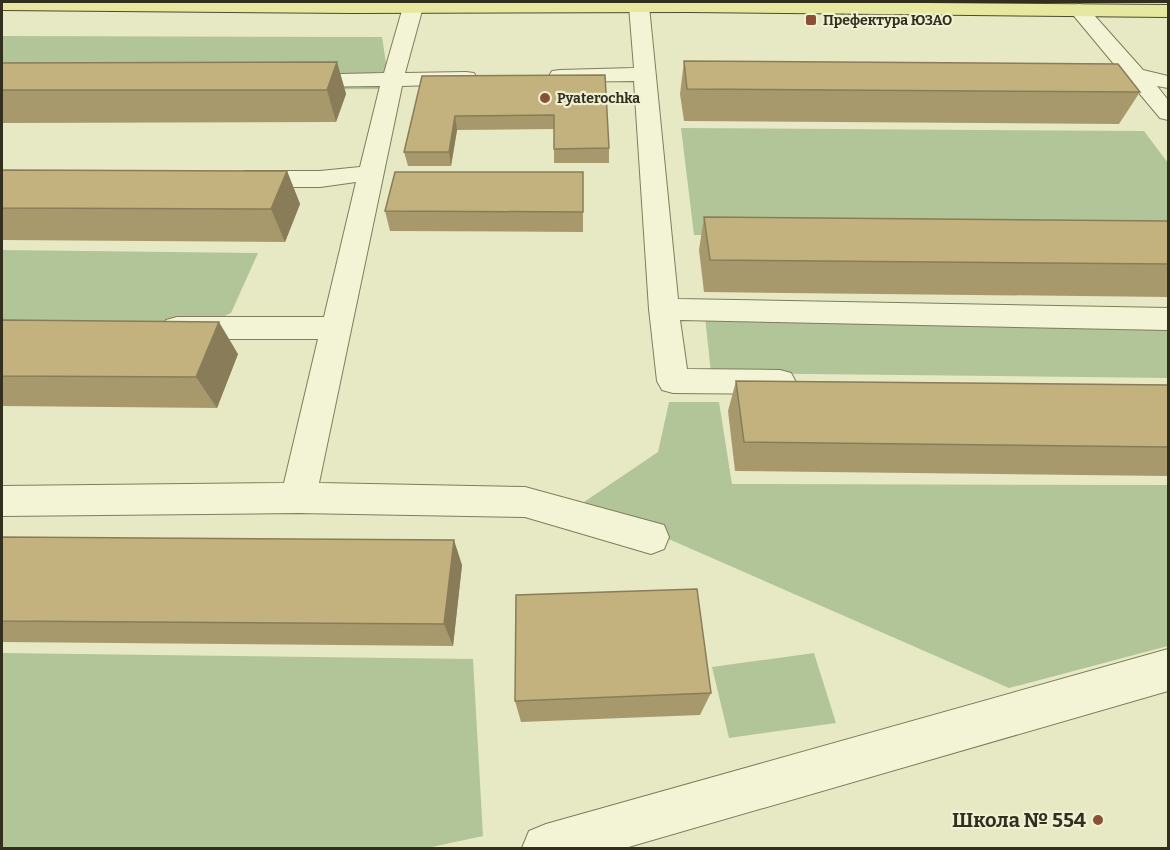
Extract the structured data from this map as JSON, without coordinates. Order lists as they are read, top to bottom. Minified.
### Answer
{"places":{"transit":["Префектура ЮЗАО"],"other":["Pyaterochka","Школа № 554"]}}
